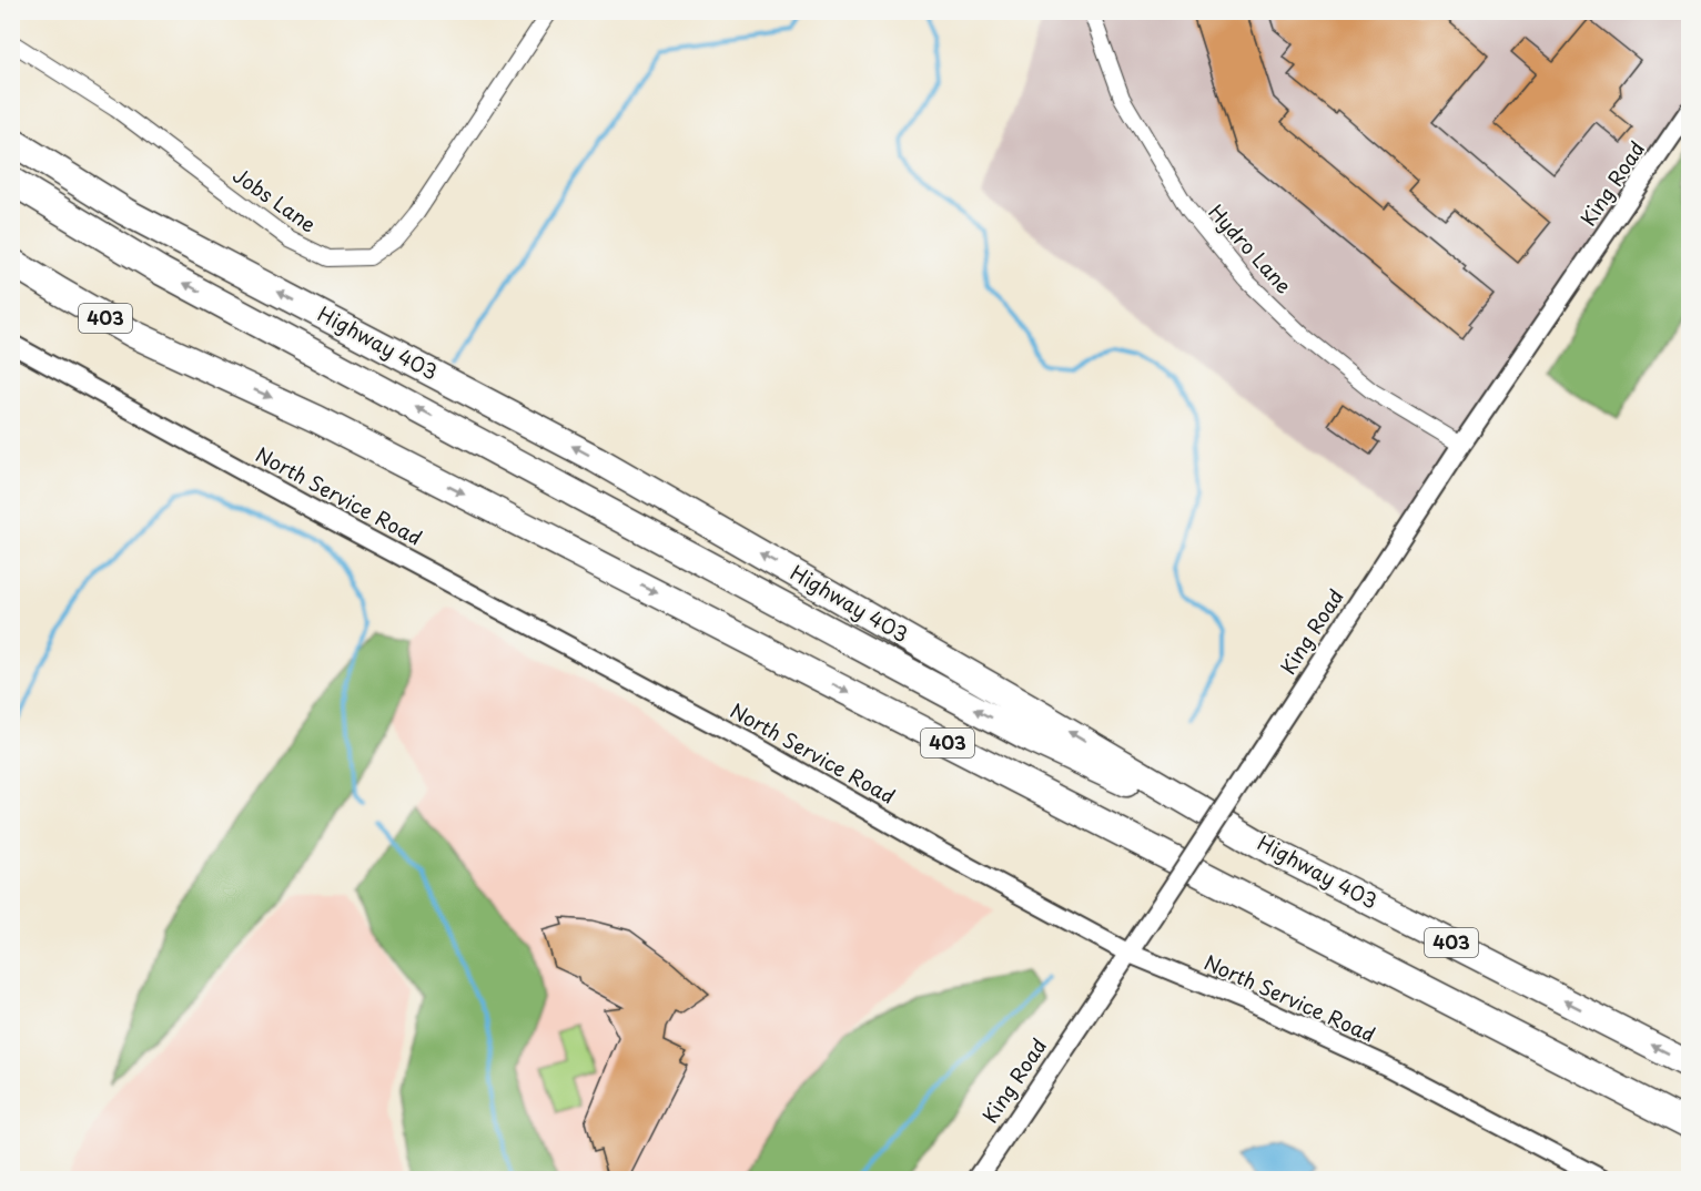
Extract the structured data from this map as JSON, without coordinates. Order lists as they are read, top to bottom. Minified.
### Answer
{"streets":{"highway":["403","Highway 403"],"street":["King Road","Jobs Lane","Hydro Lane","North Service Road"]},"crossings":[["King Road","Hydro Lane"],["King Road","North Service Road"]]}
